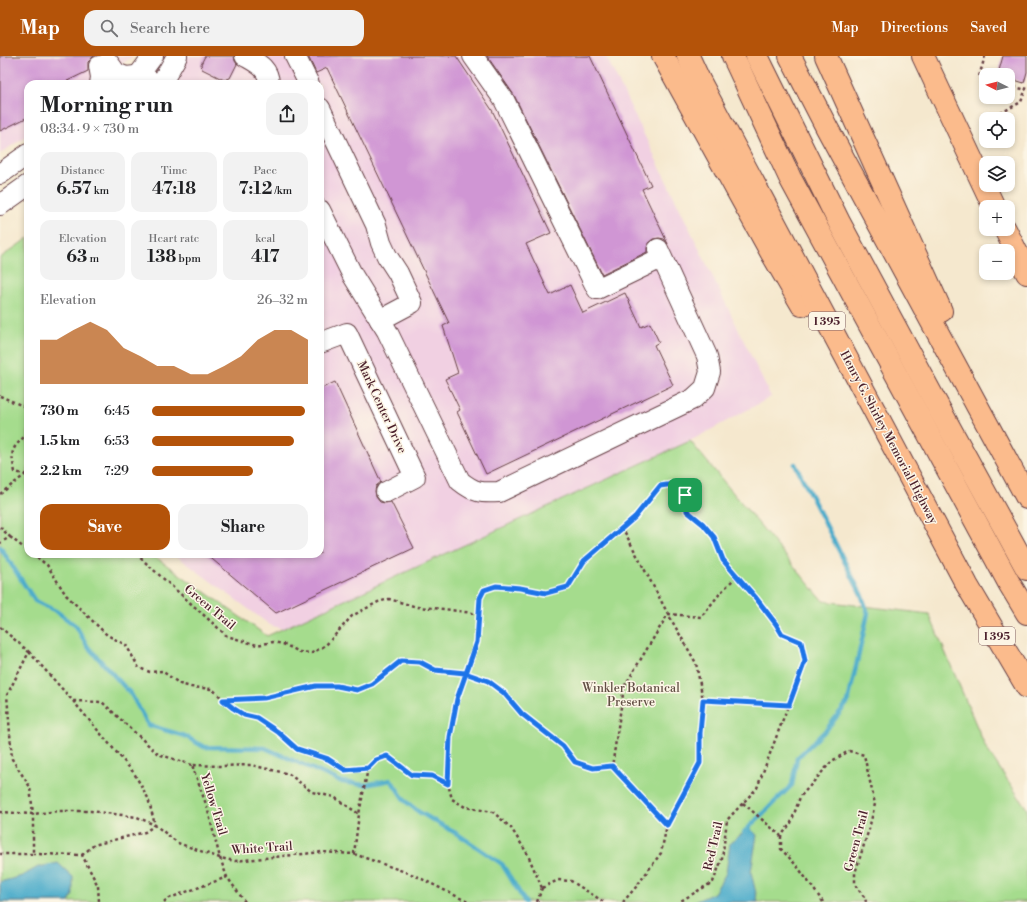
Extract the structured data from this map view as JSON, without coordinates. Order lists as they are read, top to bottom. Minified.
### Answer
{"streets":{"main road":["I 395","Henry G. Shirley Memorial Highway"],"street":["Mark Center Drive"],"path":["Green Trail","Yellow Trail","Red Trail","White Trail"]},"crossings":[["Yellow Trail","White Trail"]],"parks":["Winkler Botanical Preserve"],"north":"left","page":{"header":"Map","search":"Search here","nav":["Map","Directions","Saved"],"map_buttons":["+","−"],"heading":["Morning run","08:34 · 9 × 730 m"],"stats":[["Distance","6.57 km"],["Time","47:18"],["Pace","7:12 /km"],["Elevation","63 m"],["Heart rate","138 bpm"],["kcal","417"]],"chart":["Elevation","26–32 m"],"list":[{"name":"730 m","note":"6:45"},{"name":"1.5 km","note":"6:53"},{"name":"2.2 km","note":"7:29"}],"buttons":["Save","Share"]}}
